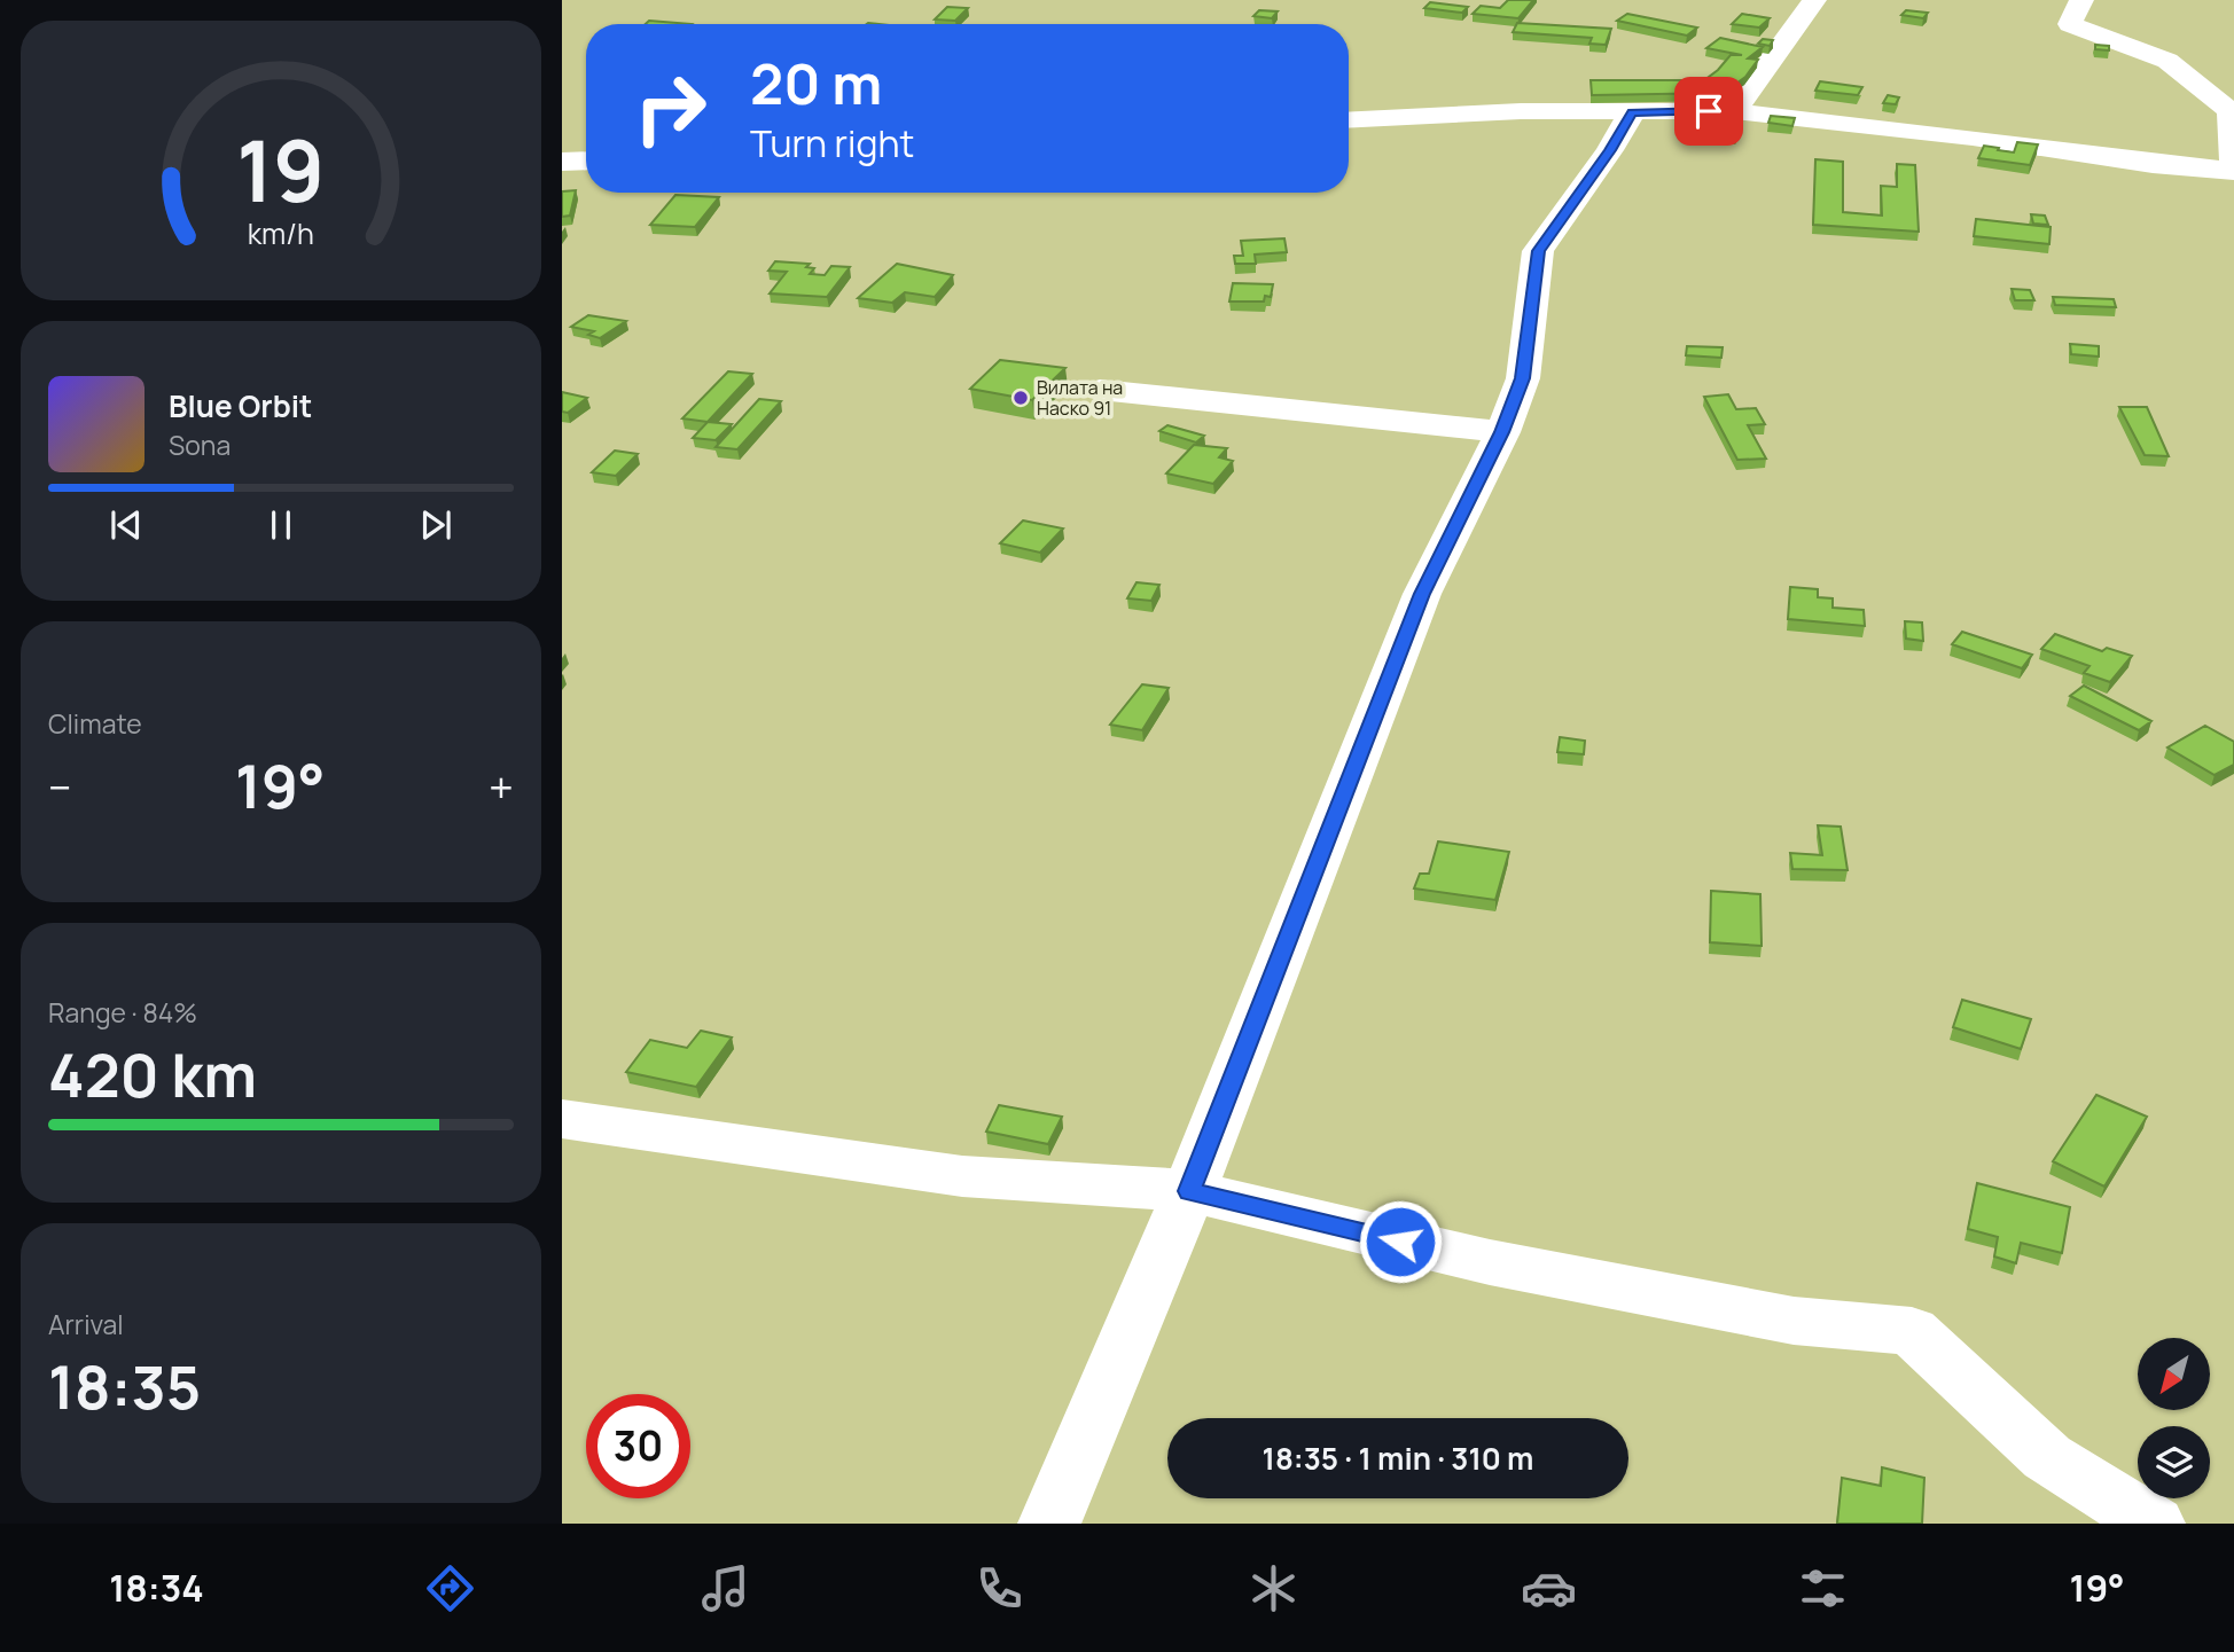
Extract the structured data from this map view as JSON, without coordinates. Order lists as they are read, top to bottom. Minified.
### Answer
{"places":["Вилата на Наско 91"],"north":"bottom left","page":{"turn":["20 m","Turn right"],"song":["Blue Orbit","Sona"],"tile":["Climate",["Range · 84%","420 km"],["Arrival","18:35"]],"heat":["−","19°","+"],"limit":"30","trip":"18:35 · 1 min · 310 m","tabs":["18:34","19°"],"gauge":["19","km/h"]}}
